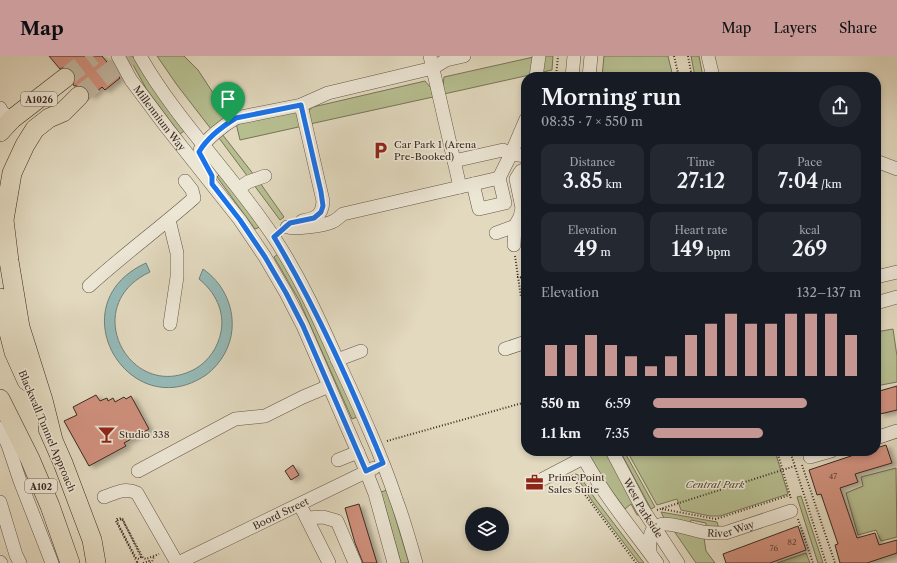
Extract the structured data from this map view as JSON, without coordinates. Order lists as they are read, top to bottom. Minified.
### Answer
{"streets":{"highway":["A1026","Blackwall Tunnel Approach","A102"],"street":["Millennium Way","West Parkside","Boord Street","River Way"]},"crossings":[["A1026","Blackwall Tunnel Approach"],["Millennium Way","Boord Street"],["West Parkside","River Way"]],"parks":["Central Park"],"places":{"parking":["Car Park 1 (Arena Pre-Booked)"],"bar":["Studio 338"],"office":["Prime Point Sales Suite"]},"house_numbers":["47","82","76"],"page":{"header":"Map","nav":["Map","Layers","Share"],"heading":["Morning run","08:35 · 7 × 550 m"],"stats":[["Distance","3.85 km"],["Time","27:12"],["Pace","7:04 /km"],["Elevation","49 m"],["Heart rate","149 bpm"],["kcal","269"]],"chart":["Elevation","132–137 m"],"list":[{"name":"550 m","note":"6:59"},{"name":"1.1 km","note":"7:35"}]}}
